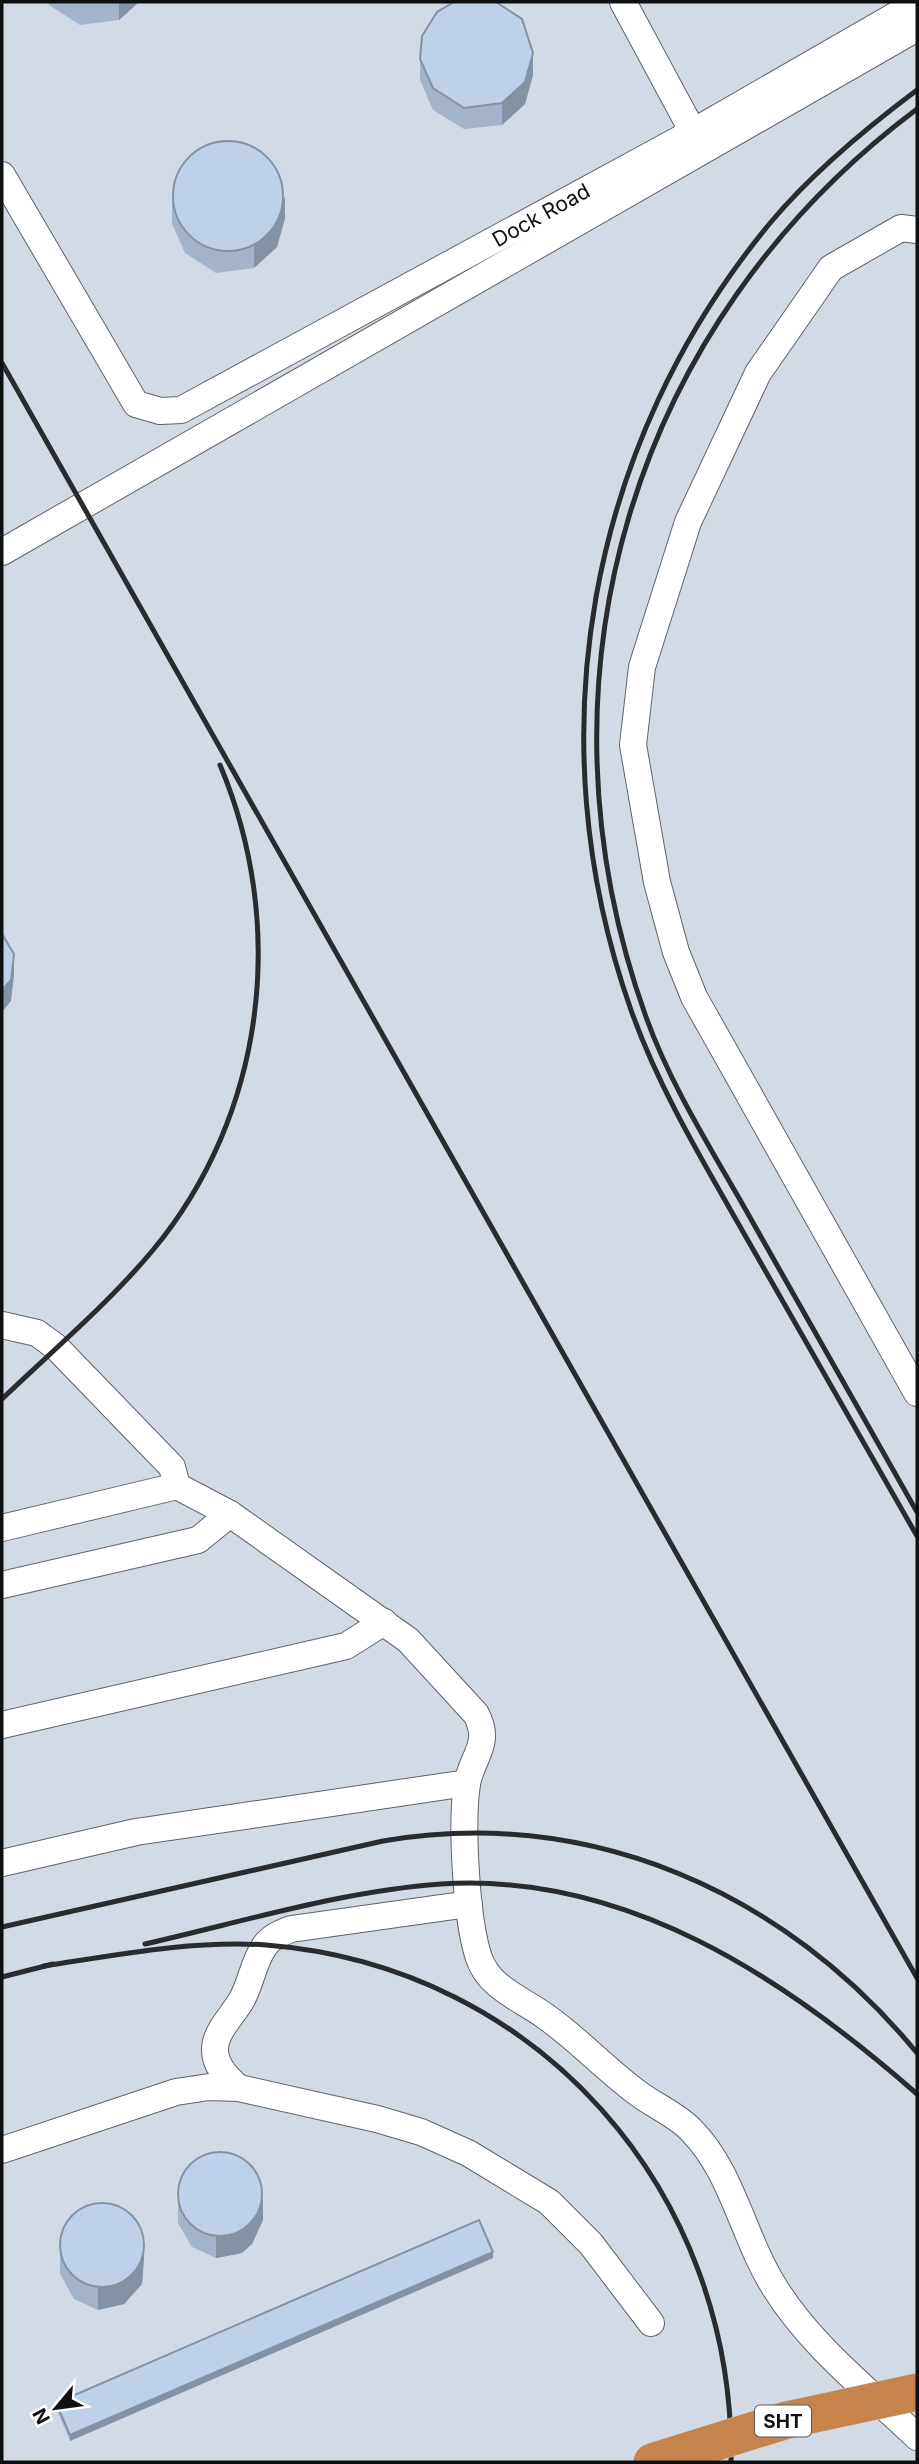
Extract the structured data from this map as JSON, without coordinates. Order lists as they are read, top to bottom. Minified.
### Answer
{"streets":{"highway":["SHT"],"lane":["Dock Road"]},"north":"bottom left"}
